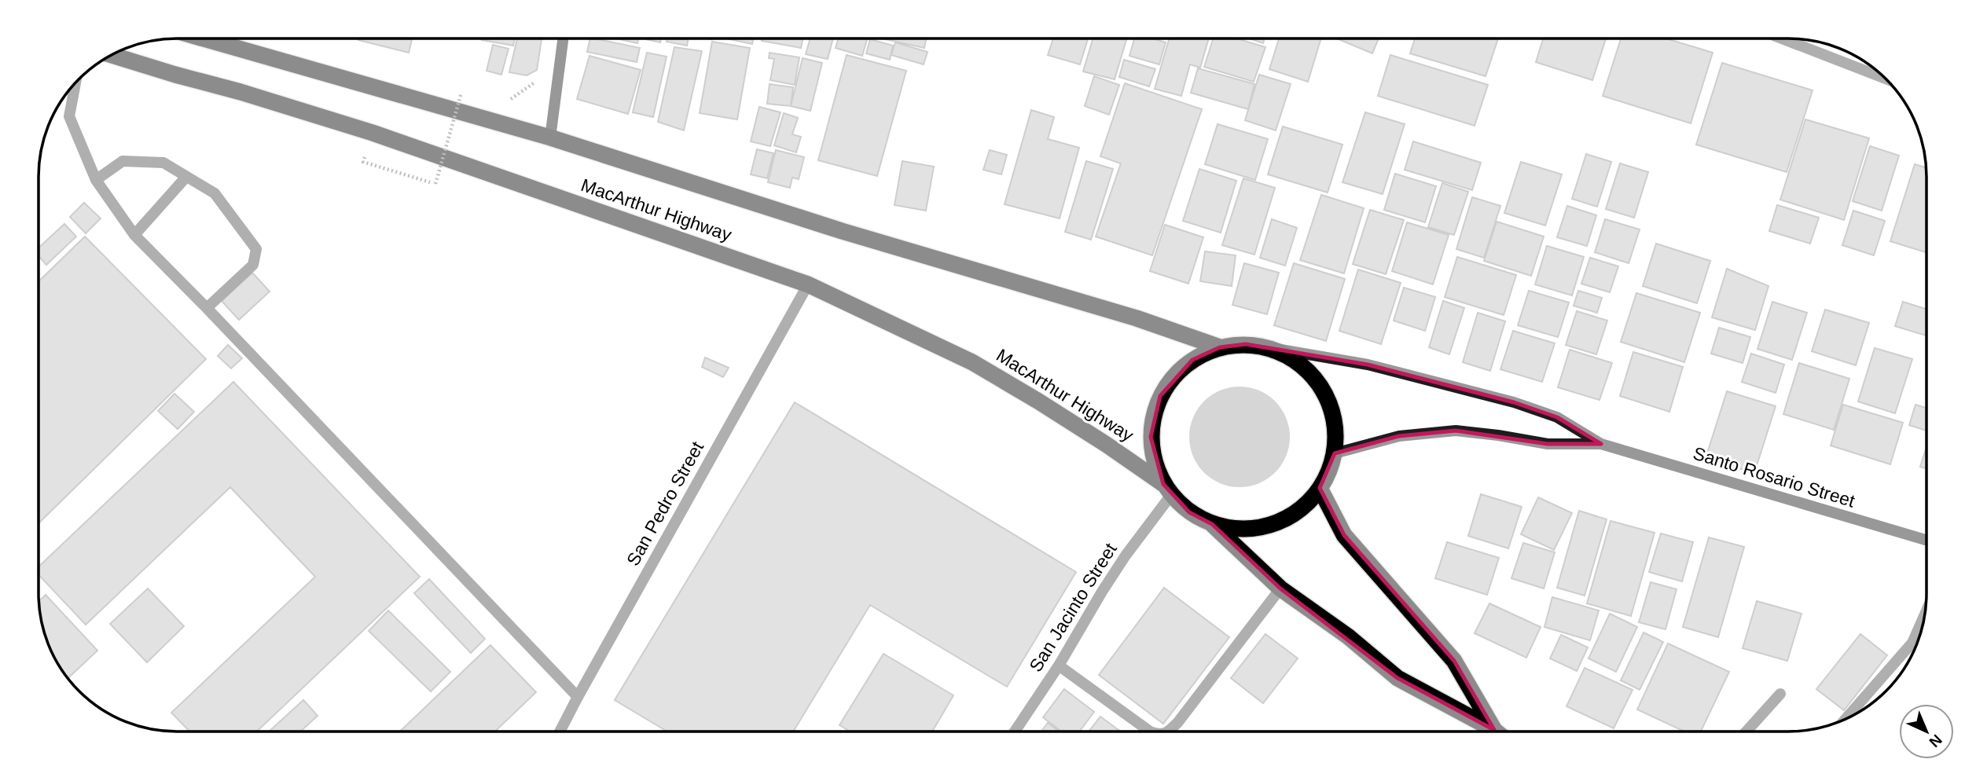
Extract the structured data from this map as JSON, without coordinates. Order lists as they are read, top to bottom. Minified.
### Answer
{"streets":{"highway":["MacArthur Highway"],"main road":["Santo Rosario Street"],"street":["San Pedro Street","San Jacinto Street"]},"crossings":[["MacArthur Highway","Santo Rosario Street"],["MacArthur Highway","San Pedro Street"],["MacArthur Highway","San Jacinto Street"],["Santo Rosario Street","San Jacinto Street"]],"north":"bottom right"}
